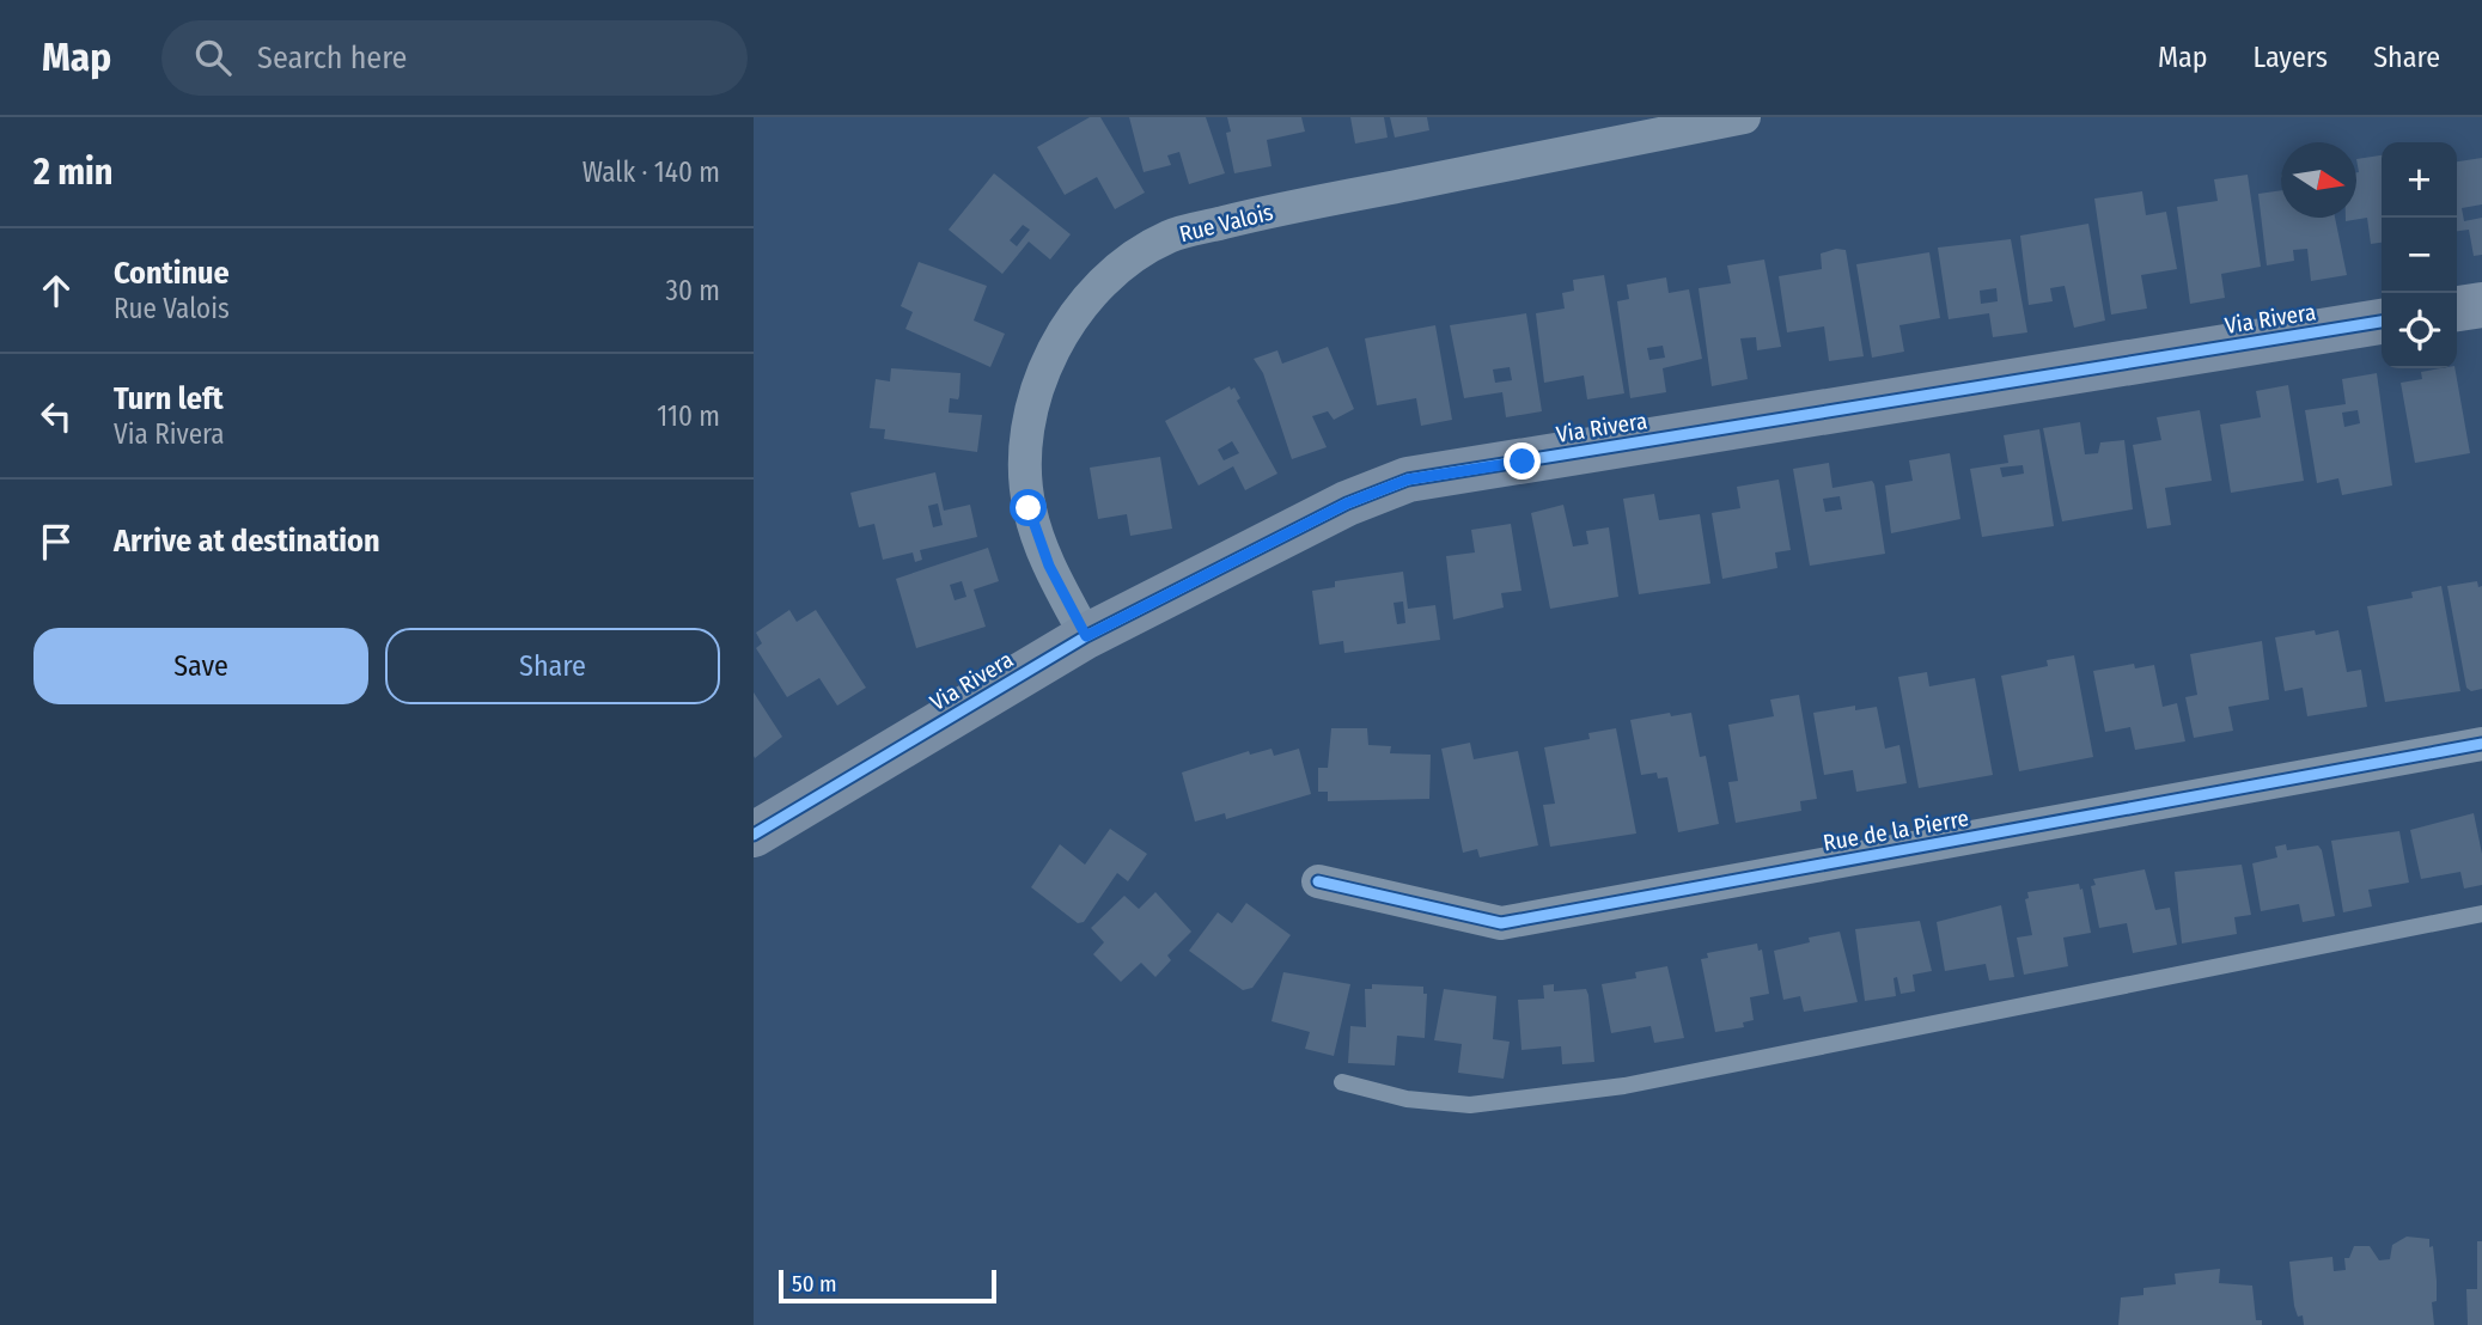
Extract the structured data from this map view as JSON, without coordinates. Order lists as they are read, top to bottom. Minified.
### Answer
{"streets":{"street":["Rue Valois","Via Rivera","Rue de la Pierre"]},"crossings":[["Rue Valois","Via Rivera"]],"scale_bar":"50 m","north":"right","page":{"header":"Map","search":"Search here","nav":["Map","Layers","Share"],"heading":["2 min","Walk · 140 m"],"map_buttons":["+","−"],"list":[["Continue","Rue Valois","30 m"],["Turn left","Via Rivera","110 m"],"Arrive at destination"],"buttons":["Save","Share"],"scale":"50 m"}}
